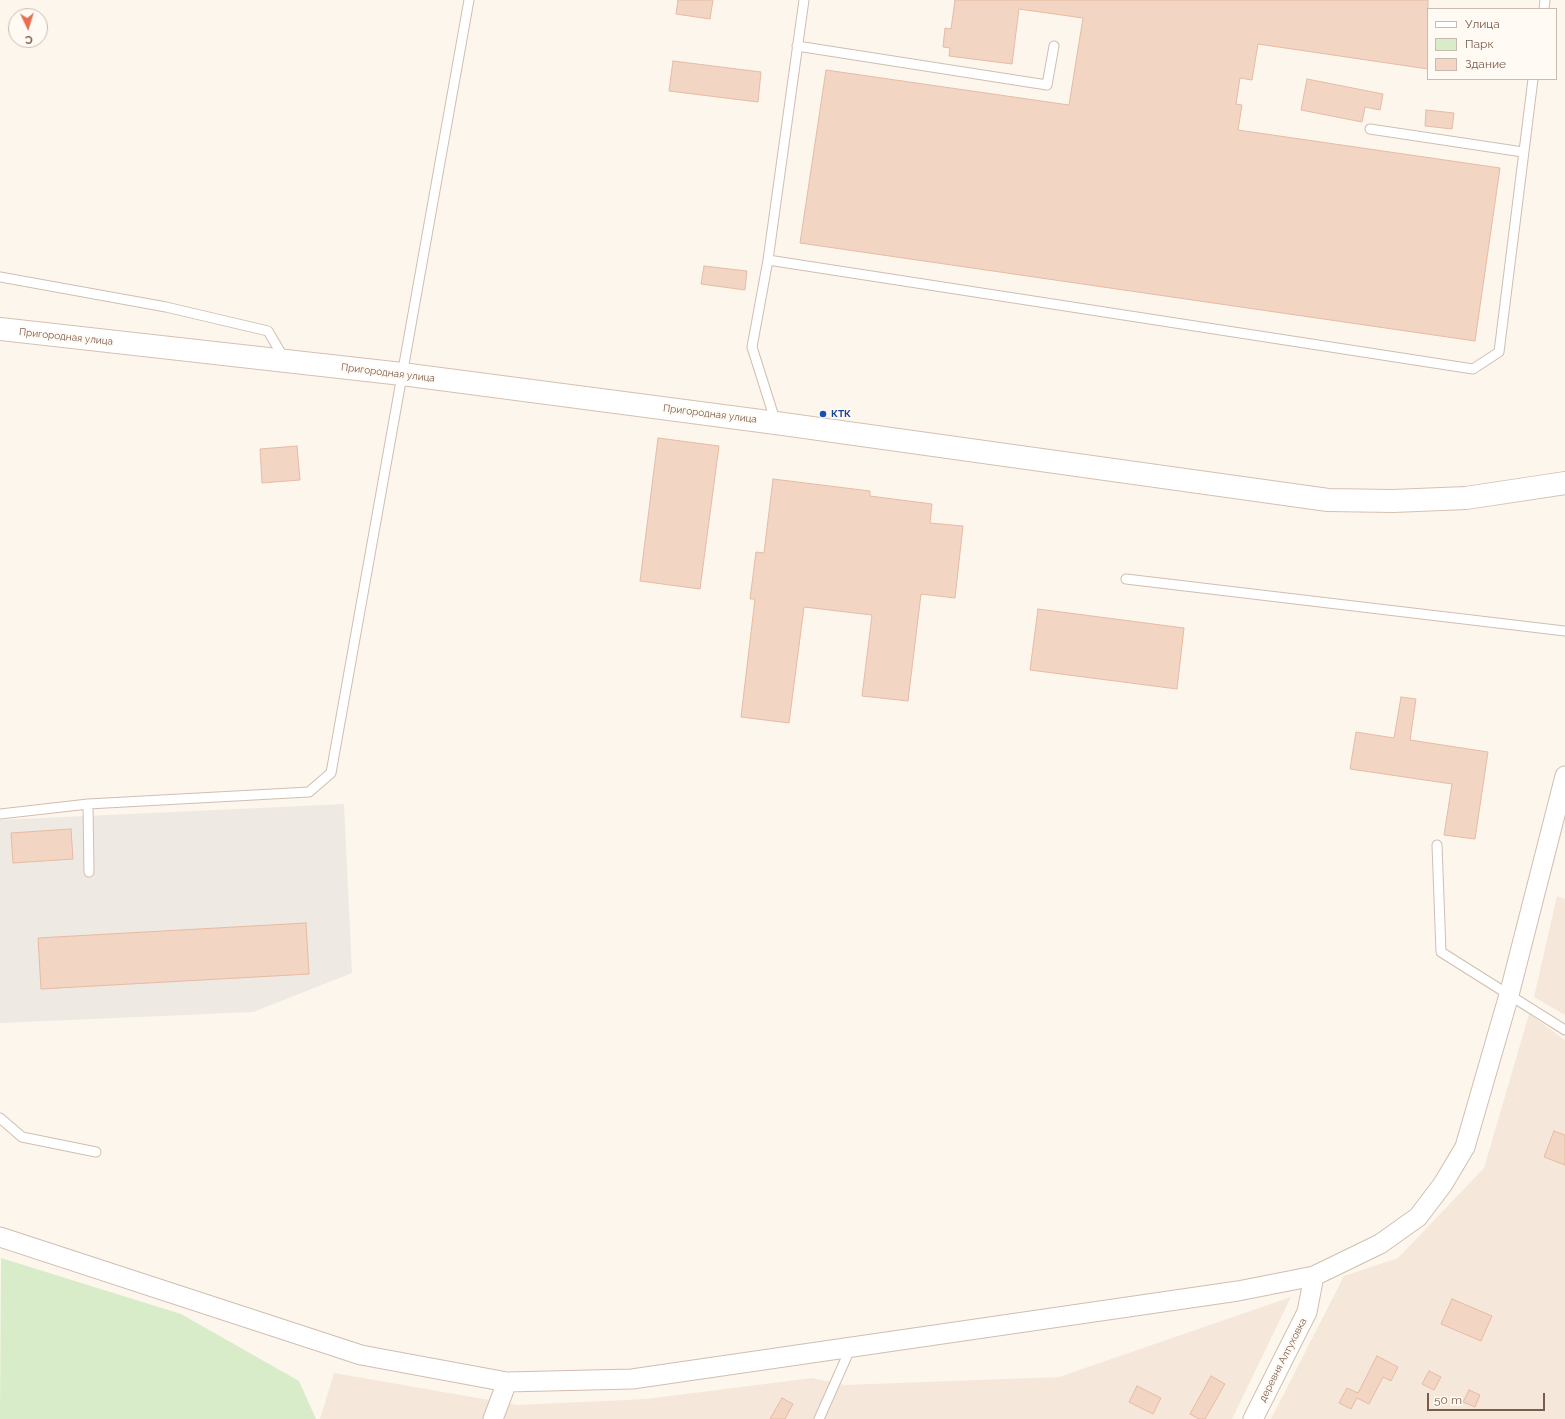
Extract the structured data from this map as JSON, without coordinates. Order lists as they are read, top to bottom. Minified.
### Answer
{"streets":{"street":["Пригородная улица","деревня Алтуховка"]},"places":["КТК"],"legend":["Улица","Парк","Здание"],"scale_bar":"50 m","north":"bottom"}
